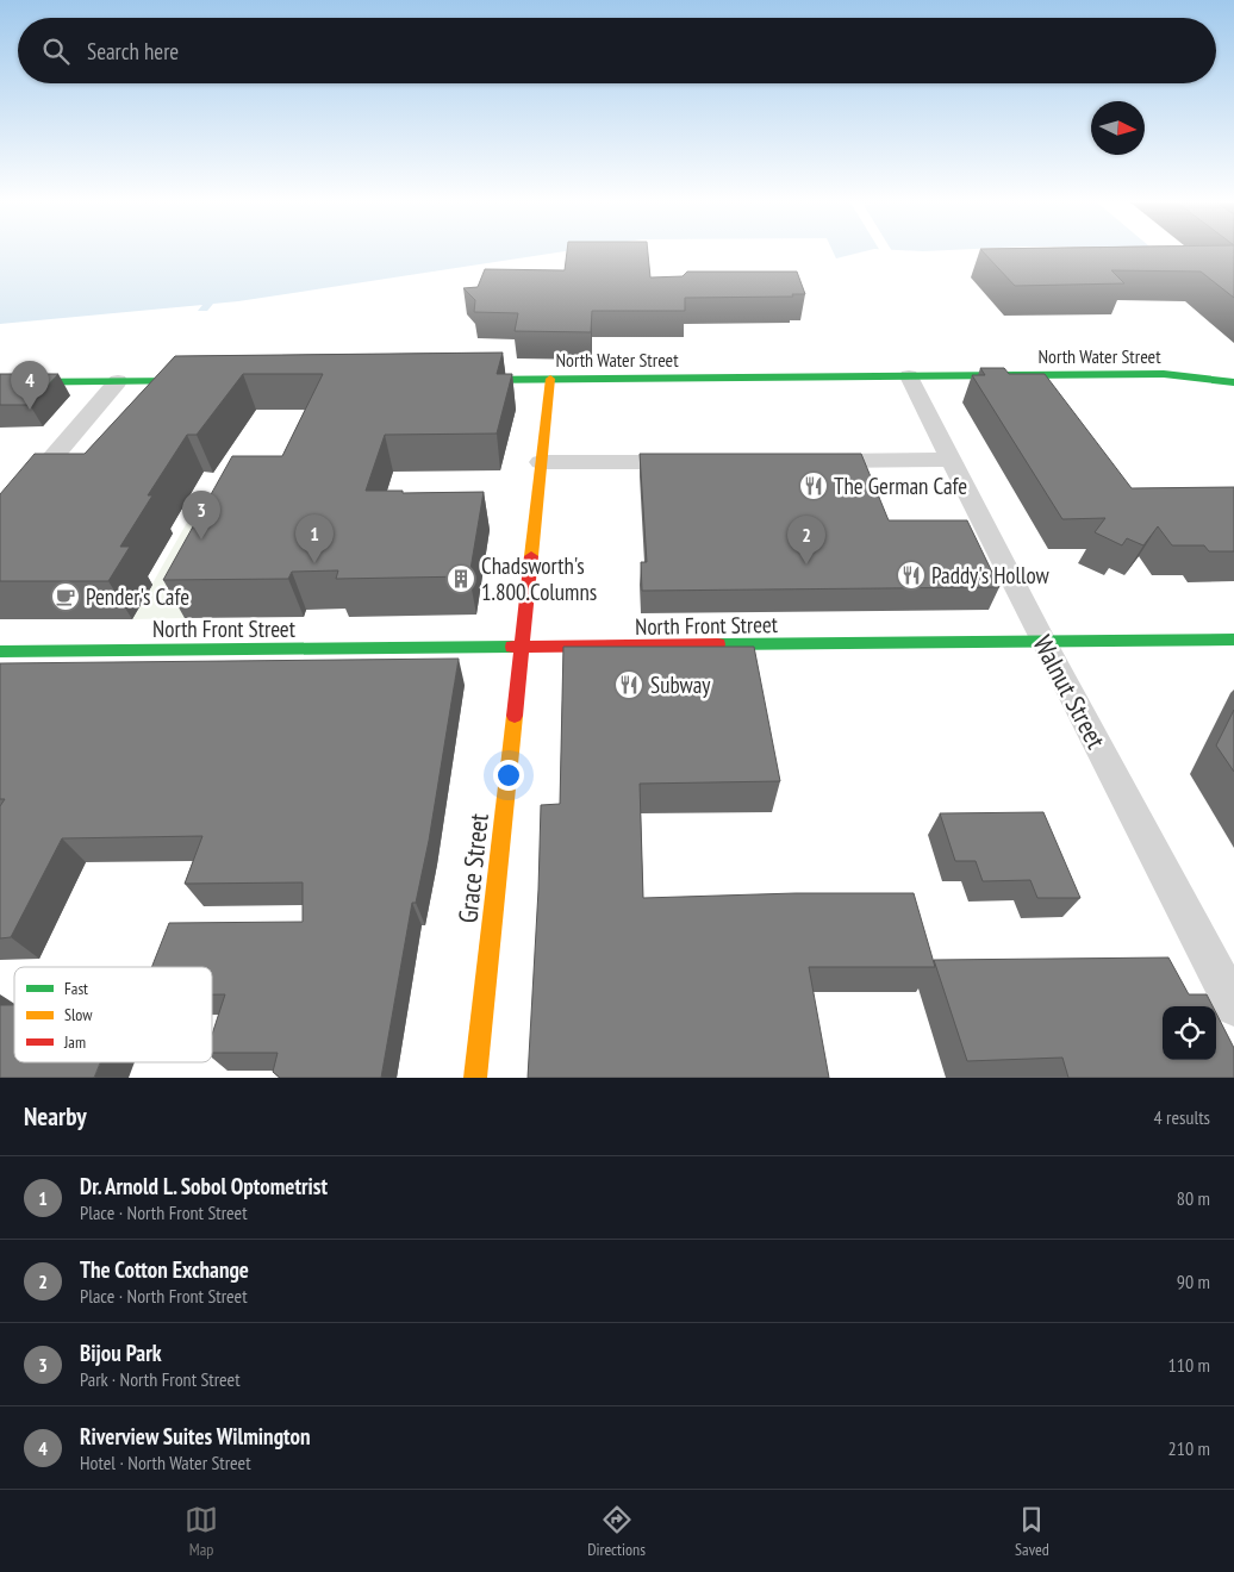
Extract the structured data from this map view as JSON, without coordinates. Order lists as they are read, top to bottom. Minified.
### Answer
{"streets":{"street":["North Water Street","North Front Street","Walnut Street","Grace Street"]},"crossings":[["North Water Street","Walnut Street"],["North Water Street","Grace Street"],["North Front Street","Walnut Street"],["North Front Street","Grace Street"]],"places":{"restaurant":["The German Cafe","Paddy's Hollow","Subway"],"building":["Chadsworth's 1.800.Columns"],"cafe":["Pender's Cafe"]},"legend":["Fast","Slow","Jam"],"north":"right","page":{"search":"Search here","pins":["4","3","1","2"],"heading":["Nearby","4 results"],"list":[{"mark":"1","name":"Dr. Arnold L. Sobol Optometrist","note":"Place · North Front Street","value":"80 m"},{"mark":"2","name":"The Cotton Exchange","note":"Place · North Front Street","value":"90 m"},{"mark":"3","name":"Bijou Park","note":"Park · North Front Street","value":"110 m"},{"mark":"4","name":"Riverview Suites Wilmington","note":"Hotel · North Water Street","value":"210 m"}],"nav":["Map","Directions","Saved"]}}
